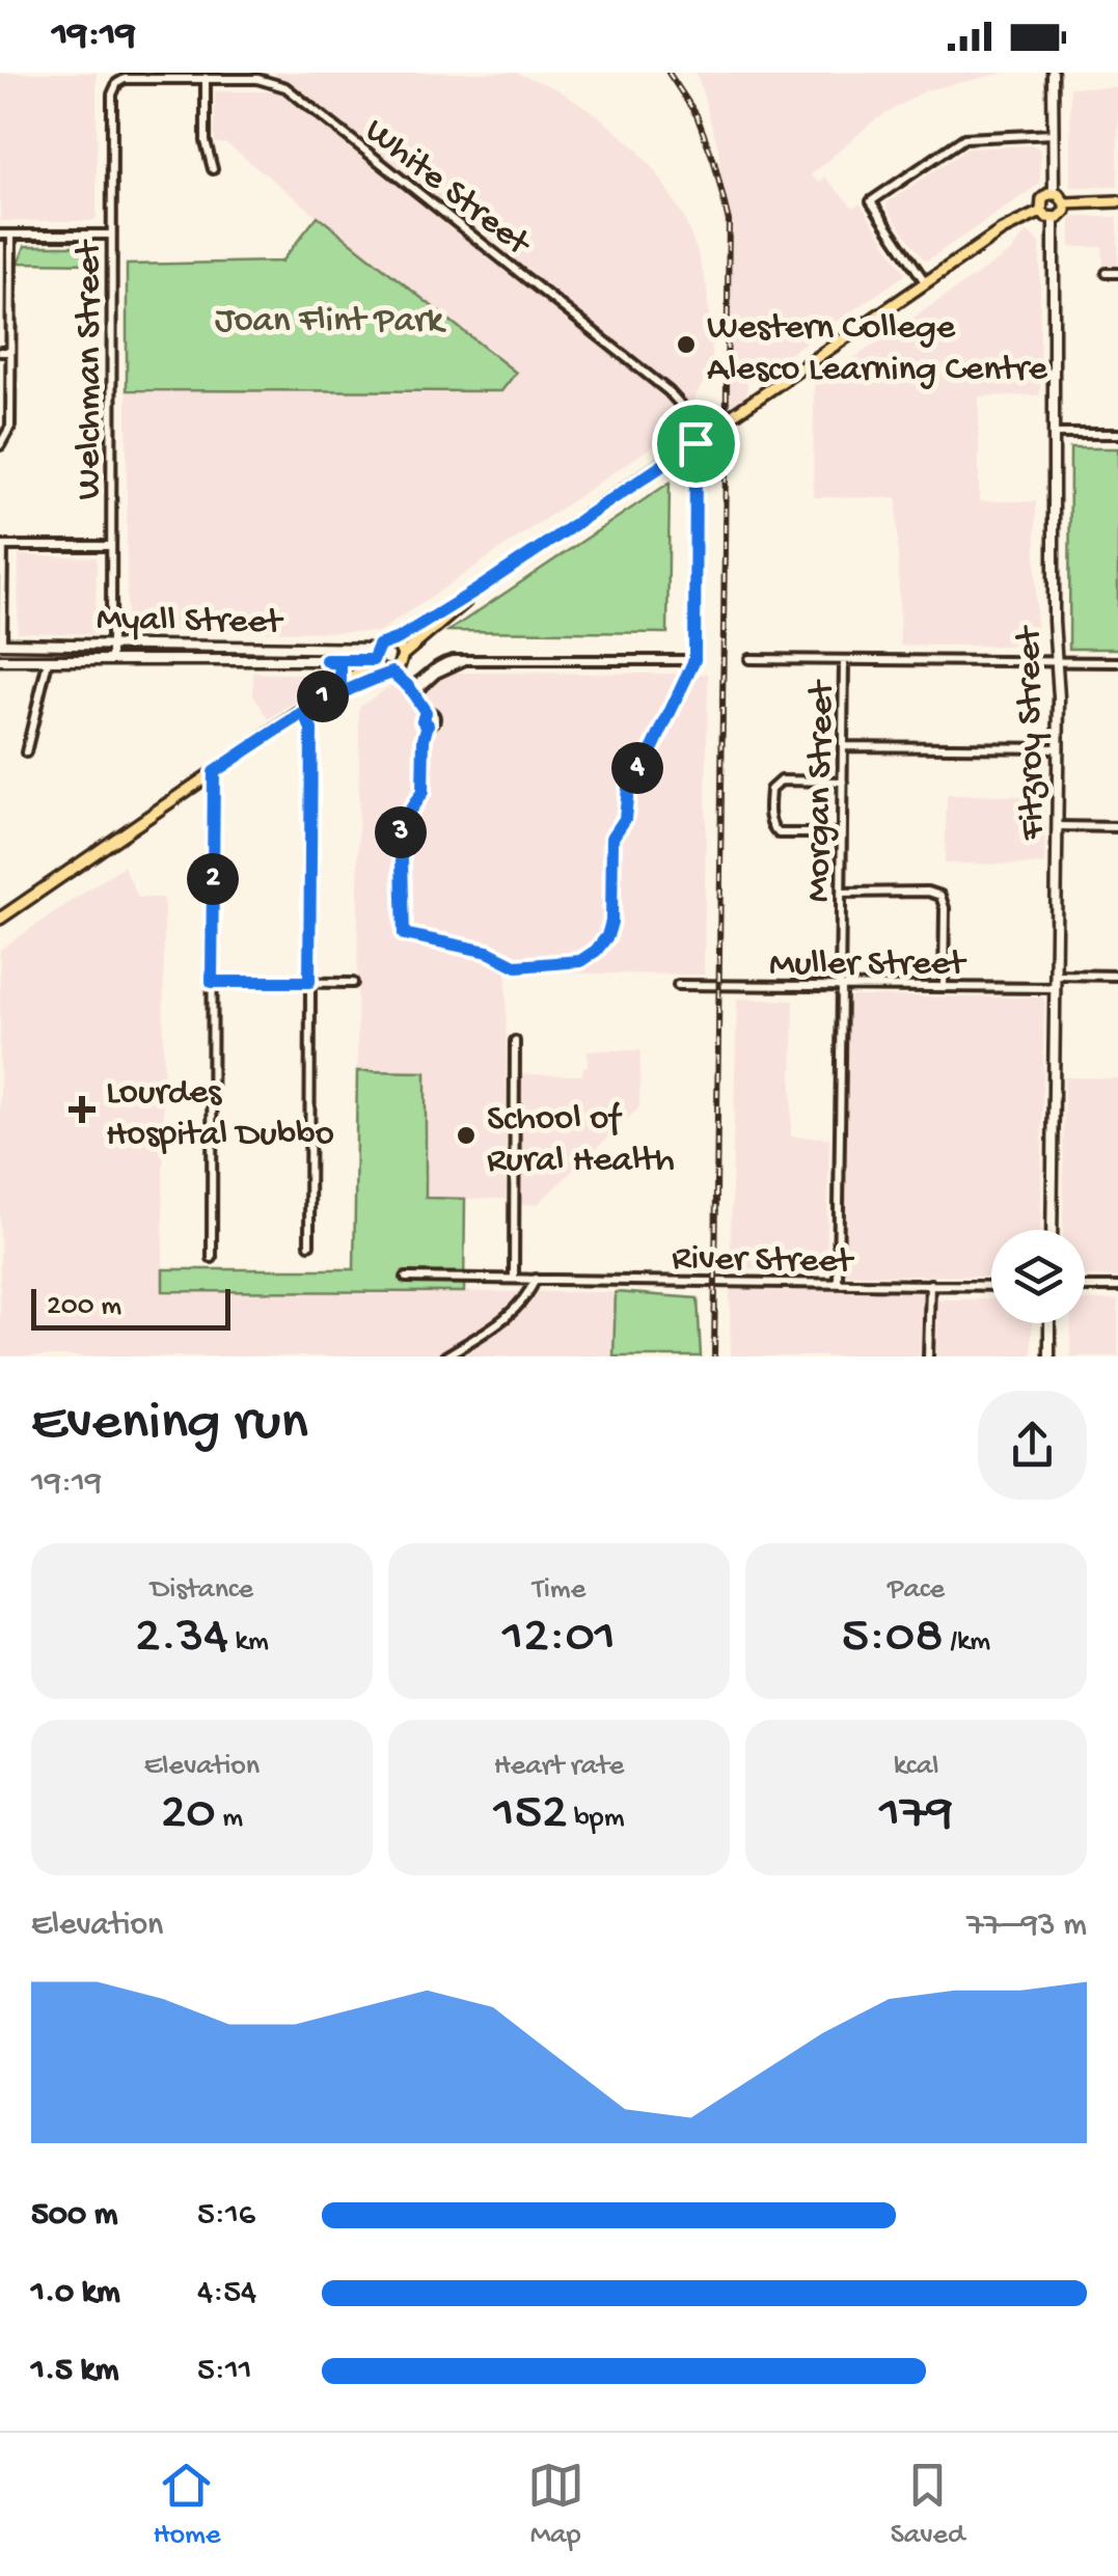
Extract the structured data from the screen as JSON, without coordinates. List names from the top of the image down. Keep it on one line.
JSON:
{"streets":{"street":["White Street","Welchman Street","Myall Street","Fitzroy Street","Morgan Street","Muller Street","River Street"]},"crossings":[["White Street","Welchman Street"],["Welchman Street","Myall Street"],["Fitzroy Street","Muller Street"],["Morgan Street","Muller Street"],["Morgan Street","River Street"]],"parks":["Joan Flint Park"],"places":{"other":["Western College Alesco Learning Centre","School of Rural Health"],"health":["Lourdes Hospital Dubbo"]},"scale_bar":"200 m","page":{"status":"19:19","pins":["1","4","3","2"],"scale":"200 m","heading":["Evening run","19:19"],"stats":[["Distance","2.34 km"],["Time","12:01"],["Pace","5:08 /km"],["Elevation","20 m"],["Heart rate","152 bpm"],["kcal","179"]],"chart":["Elevation","77–93 m"],"list":[{"name":"500 m","note":"5:16"},{"name":"1.0 km","note":"4:54"},{"name":"1.5 km","note":"5:11"}],"tabs":["Home","Map","Saved"]}}
